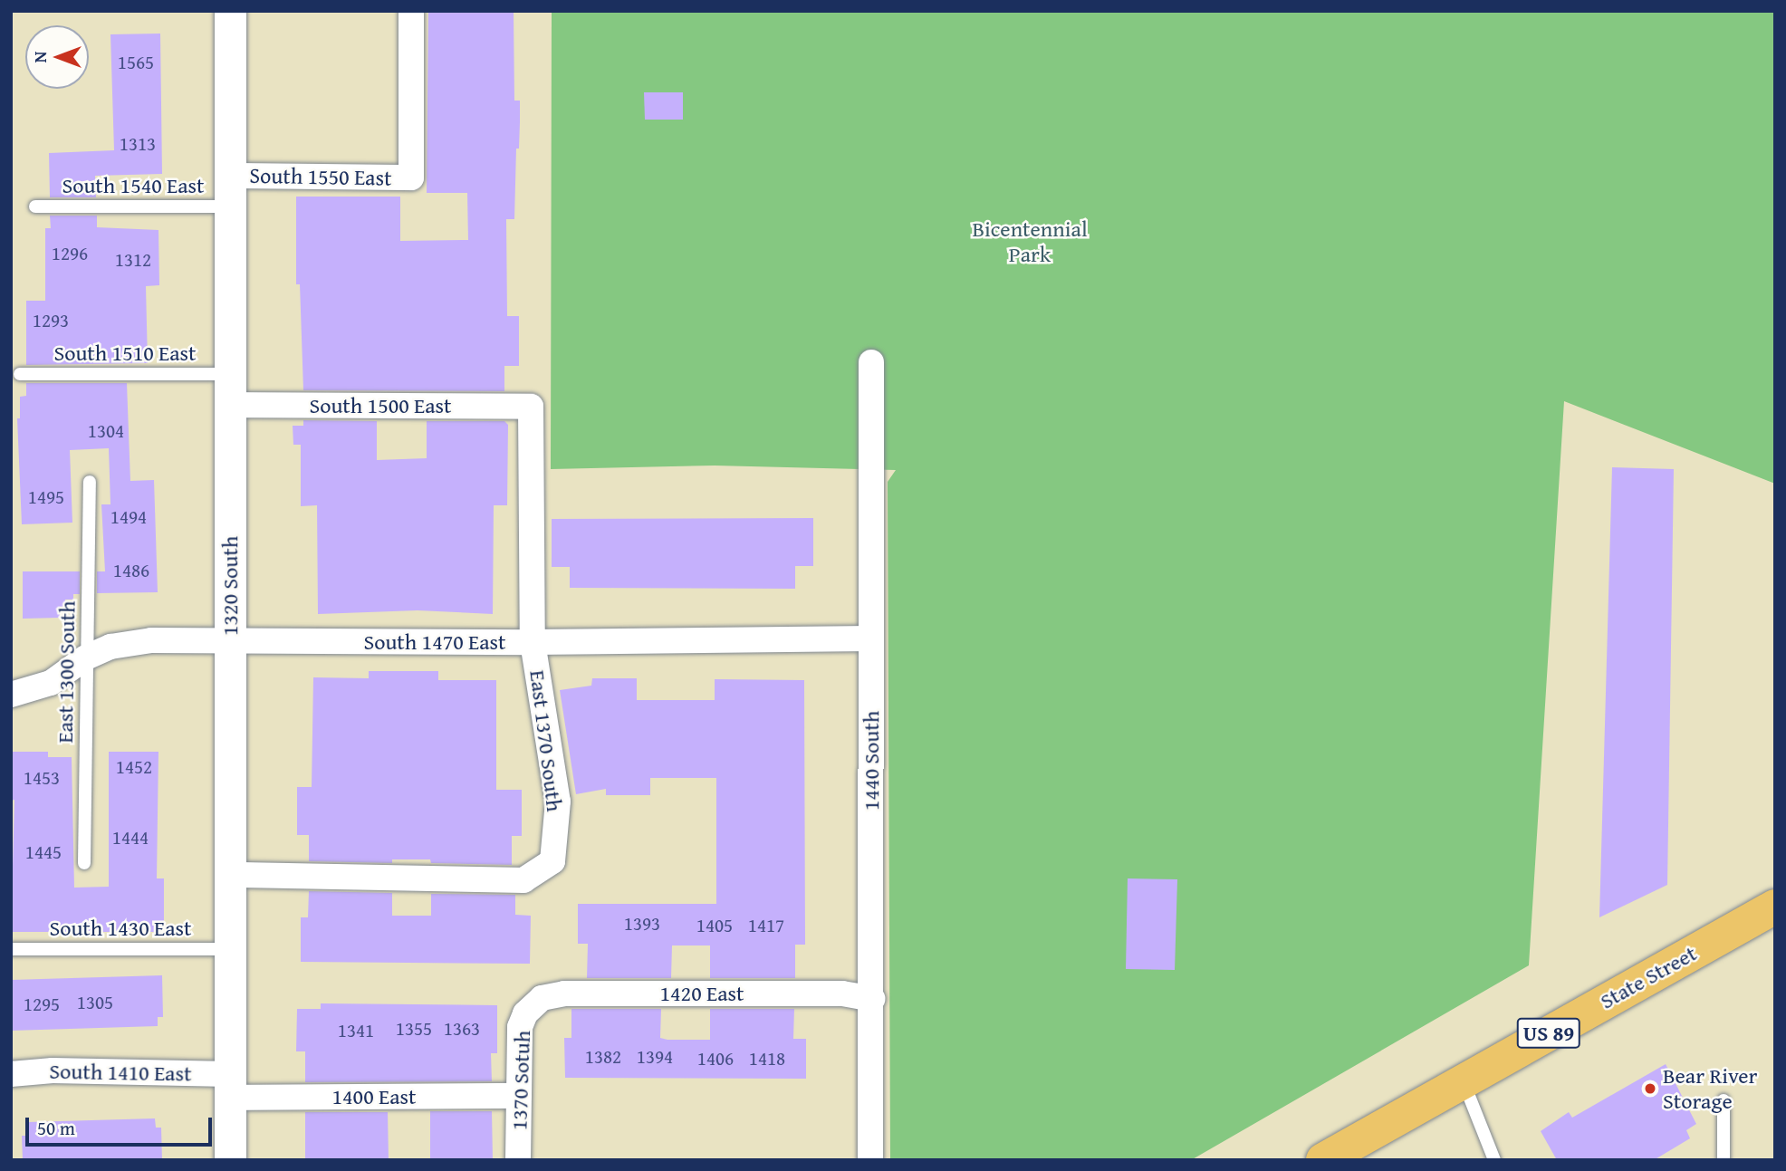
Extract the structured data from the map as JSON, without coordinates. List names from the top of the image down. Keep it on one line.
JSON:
{"streets":{"main road":["State Street","US 89"],"street":["South 1550 East","South 1500 East","1320 South","South 1470 East","East 1370 South","1440 South","1420 East","South 1410 East","1370 Sotuh","1400 East"],"lane":["South 1540 East","South 1510 East","East 1300 South","South 1430 East"]},"crossings":[["South 1550 East","South 1540 East"],["South 1550 East","1320 South"],["South 1540 East","1320 South"],["South 1510 East","South 1500 East"],["South 1510 East","1320 South"],["South 1500 East","1320 South"],["South 1500 East","East 1370 South"],["1320 South","South 1470 East"],["1320 South","East 1370 South"],["1320 South","South 1430 East"],["1320 South","South 1410 East"],["1320 South","1400 East"],["South 1470 East","East 1300 South"],["South 1470 East","East 1370 South"],["South 1470 East","1440 South"],["1440 South","1420 East"],["1420 East","1370 Sotuh"],["South 1410 East","1400 East"],["1370 Sotuh","1400 East"]],"parks":["Bicentennial Park"],"places":["Bear River Storage"],"house_numbers":["1565","1313","1296","1312","1293","1304","1495","1494","1486","1452","1453","1444","1445","1393","1405","1417","1305","1295","1355","1363","1341","1382","1394","1406","1418"],"scale_bar":"50 m","north":"left"}
